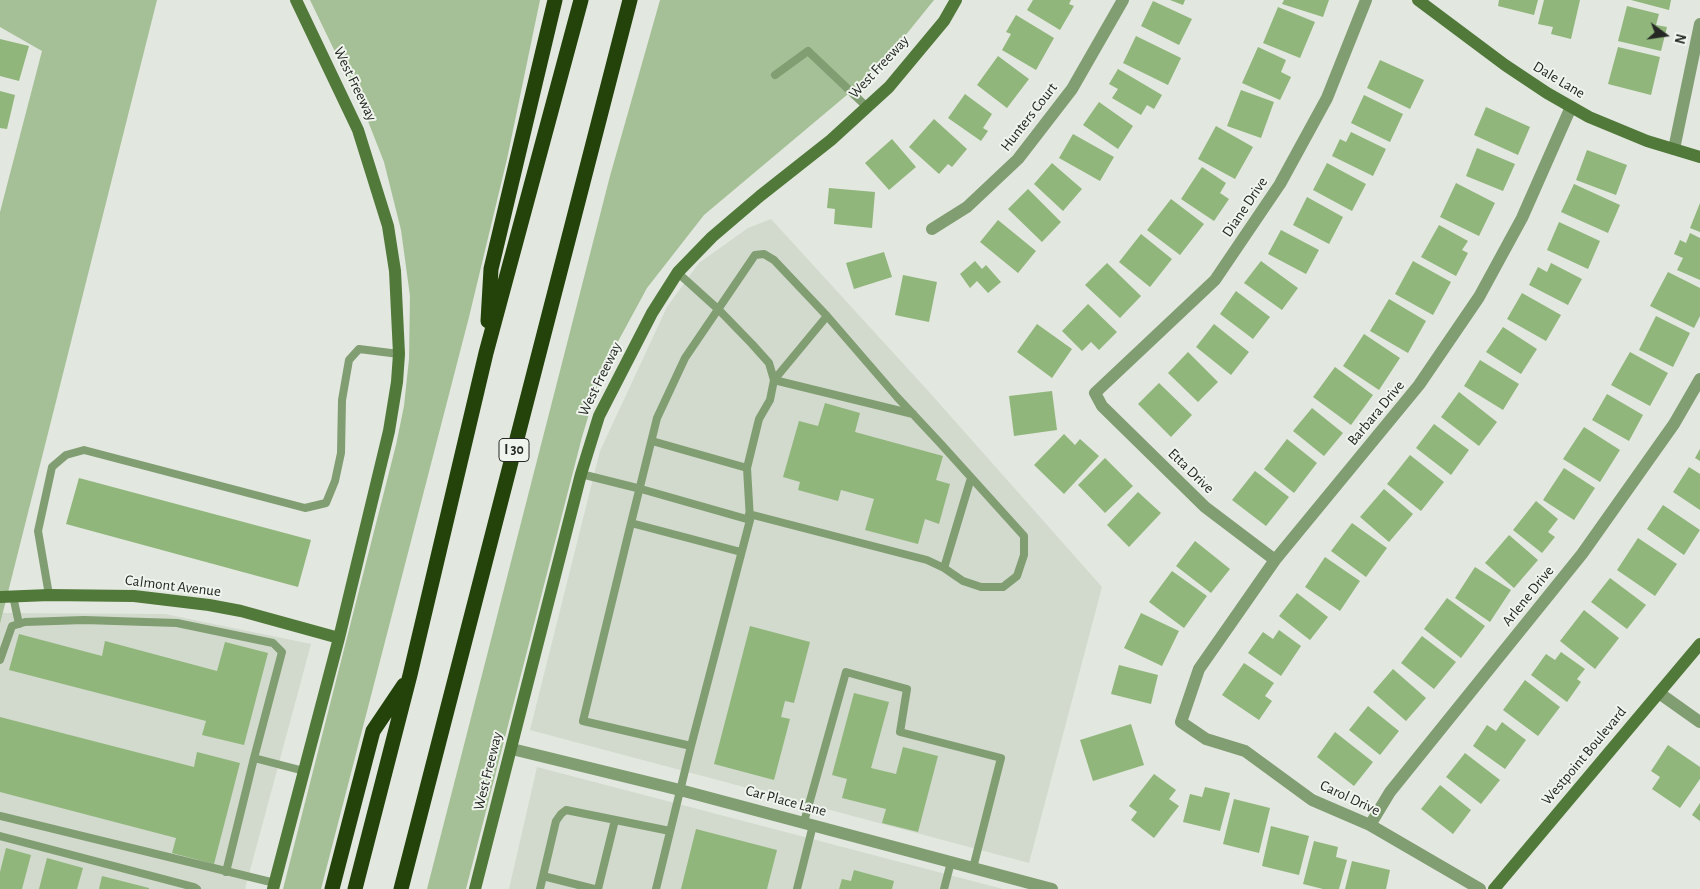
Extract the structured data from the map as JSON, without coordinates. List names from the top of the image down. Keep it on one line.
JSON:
{"streets":{"highway":["I 30"],"main road":["West Freeway","Dale Lane","Calmont Avenue","Westpoint Boulevard"],"street":["Hunters Court","Diane Drive","Barbara Drive","Etta Drive","Arlene Drive","Carol Drive","Car Place Lane"]},"crossings":[["West Freeway","Calmont Avenue"],["West Freeway","Car Place Lane"],["Dale Lane","Barbara Drive"],["Diane Drive","Etta Drive"],["Barbara Drive","Etta Drive"],["Barbara Drive","Carol Drive"],["Arlene Drive","Carol Drive"]],"north":"right"}
